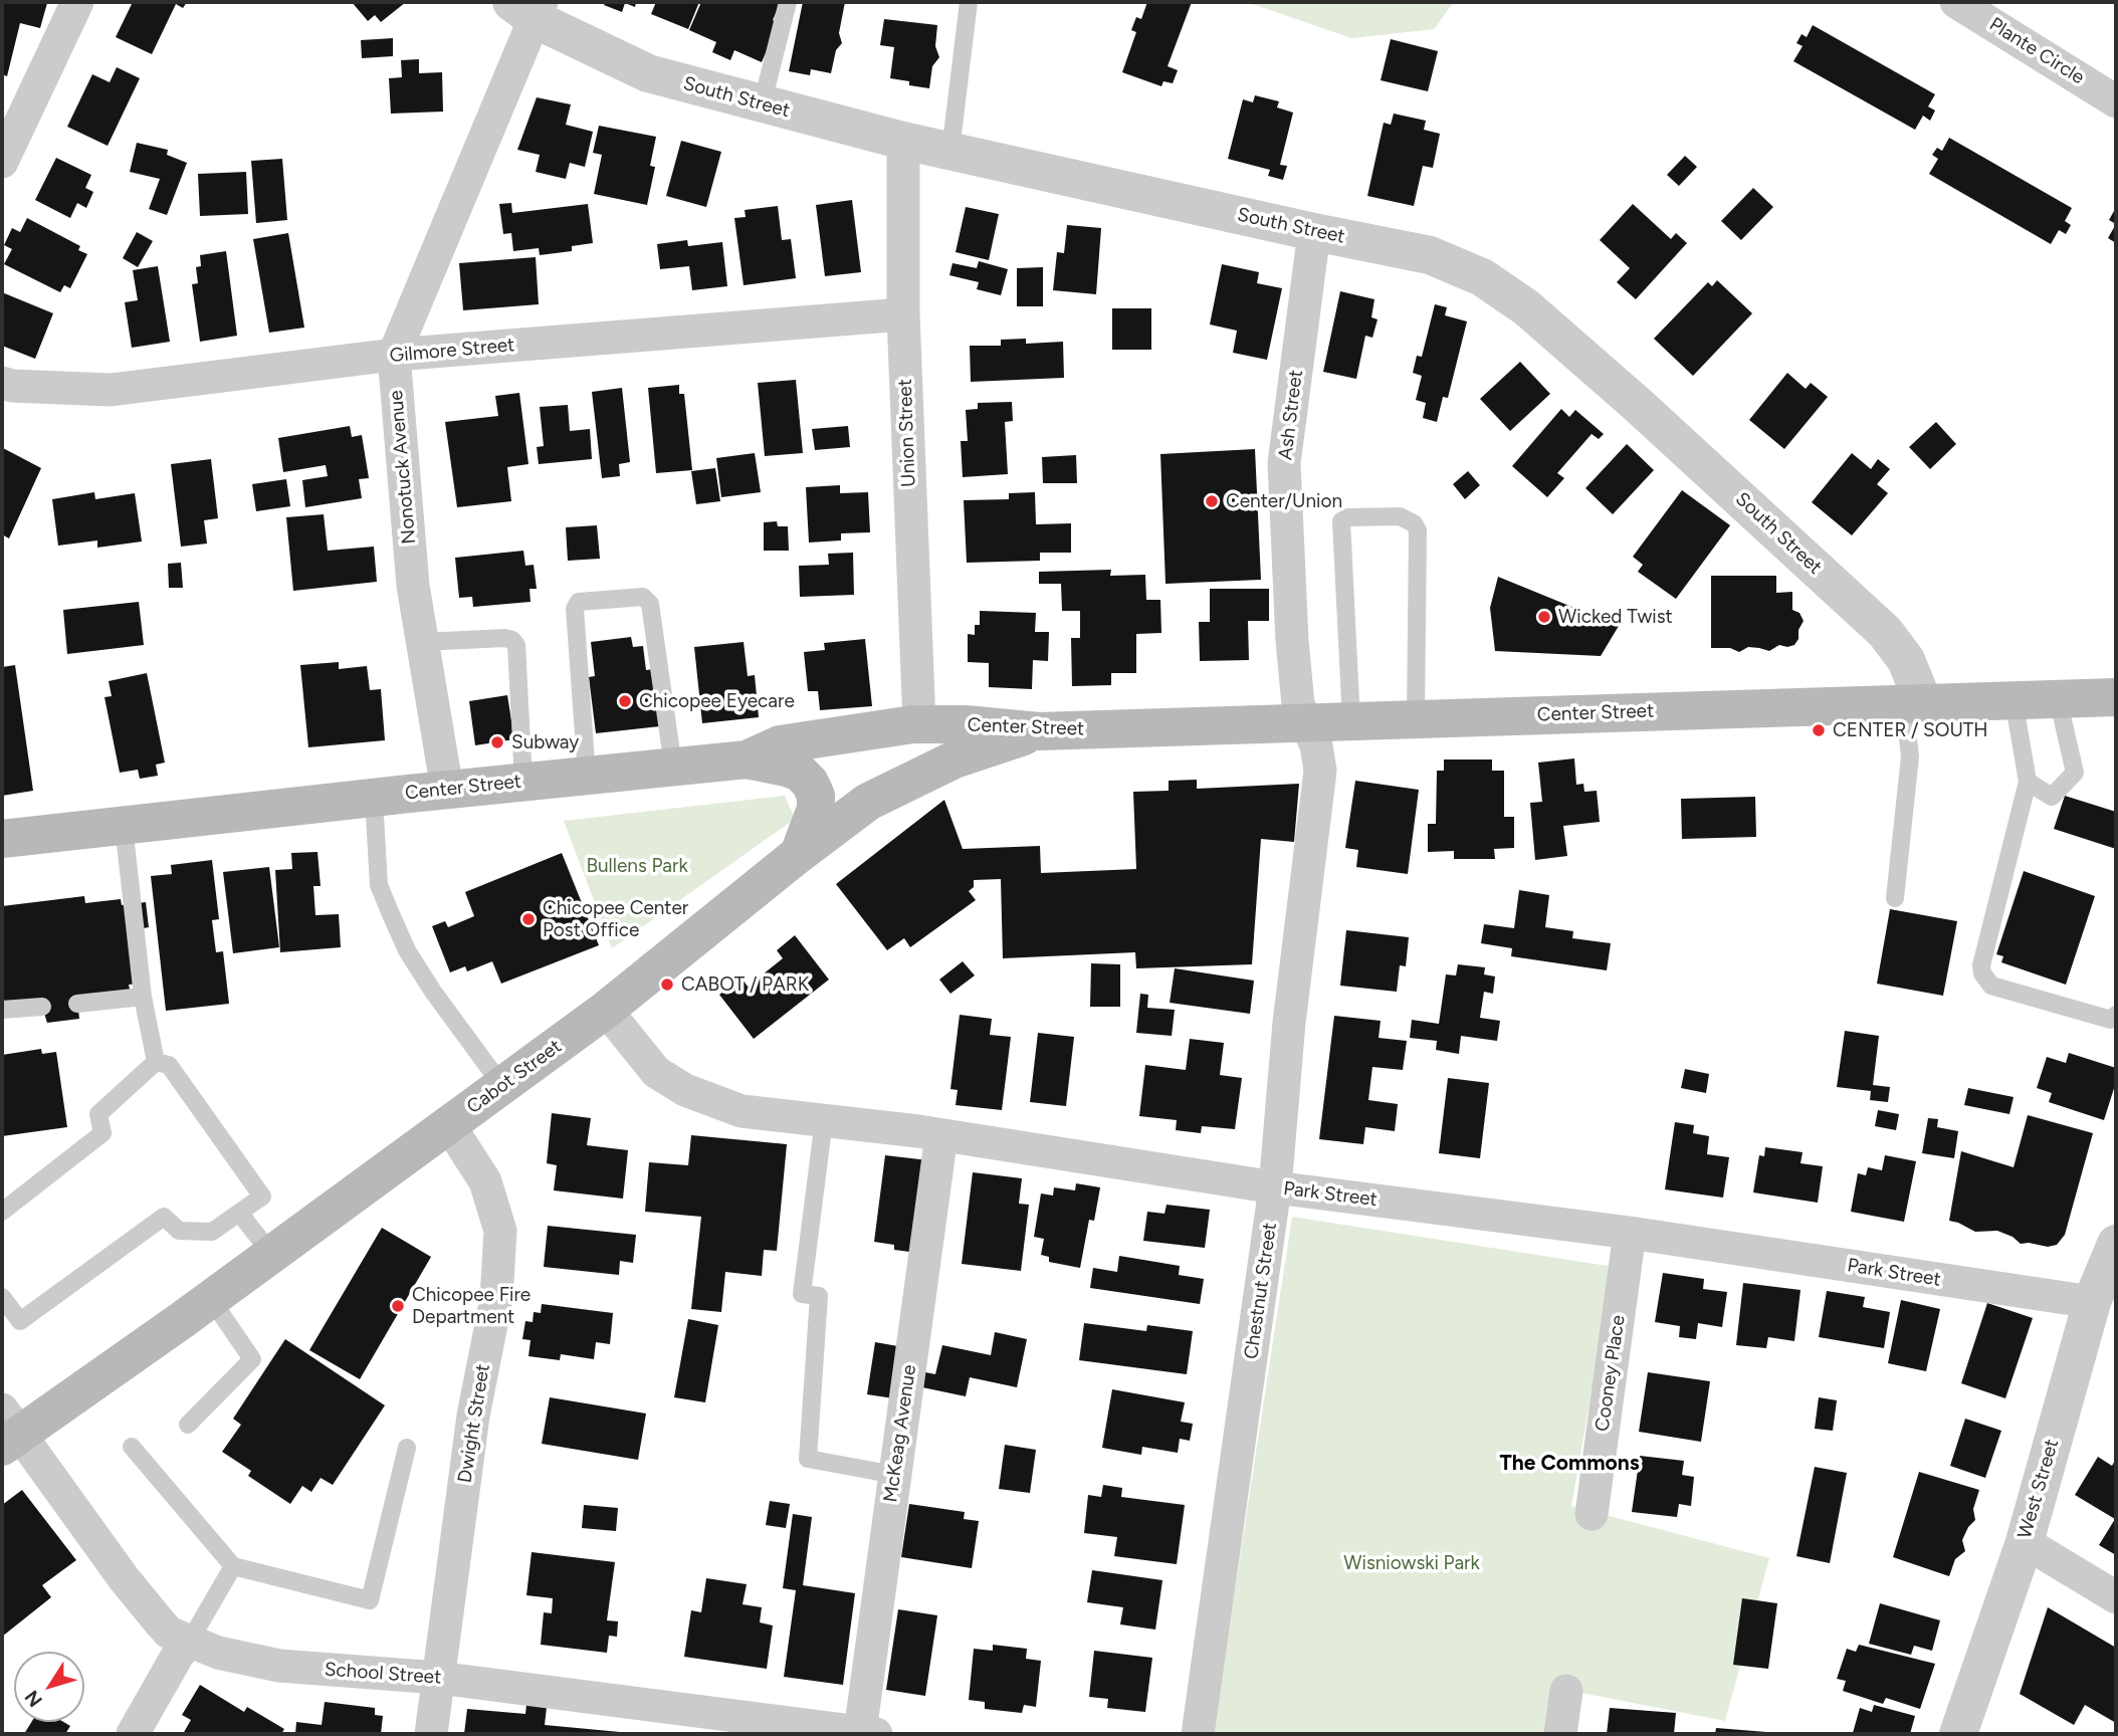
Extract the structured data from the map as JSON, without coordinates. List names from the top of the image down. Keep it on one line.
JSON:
{"streets":{"main road":["Center Street","Cabot Street"],"street":["Plante Circle","South Street","Gilmore Street","Ash Street","Union Street","Nonotuck Avenue","Park Street","Chestnut Street","Cooney Place","Dwight Street","McKeag Avenue","West Street","School Street"]},"crossings":[["South Street","Ash Street"],["South Street","Union Street"],["South Street","Nonotuck Avenue"],["South Street","Center Street"],["Gilmore Street","Union Street"],["Gilmore Street","Nonotuck Avenue"],["Ash Street","Center Street"],["Ash Street","Chestnut Street"],["Union Street","Center Street"],["Nonotuck Avenue","Center Street"],["Center Street","Cabot Street"],["Center Street","Chestnut Street"],["Cabot Street","Park Street"],["Cabot Street","Dwight Street"],["Cabot Street","School Street"],["Park Street","Chestnut Street"],["Park Street","Cooney Place"],["Park Street","McKeag Avenue"],["Park Street","West Street"],["Dwight Street","School Street"],["McKeag Avenue","School Street"]],"districts":["The Commons"],"parks":["Bullens Park","Wisniowski Park"],"places":["Center/Union","Wicked Twist","Chicopee Eyecare","CENTER / SOUTH","Subway","Chicopee Center Post Office","CABOT / PARK","Chicopee Fire Department"],"north":"bottom left"}
